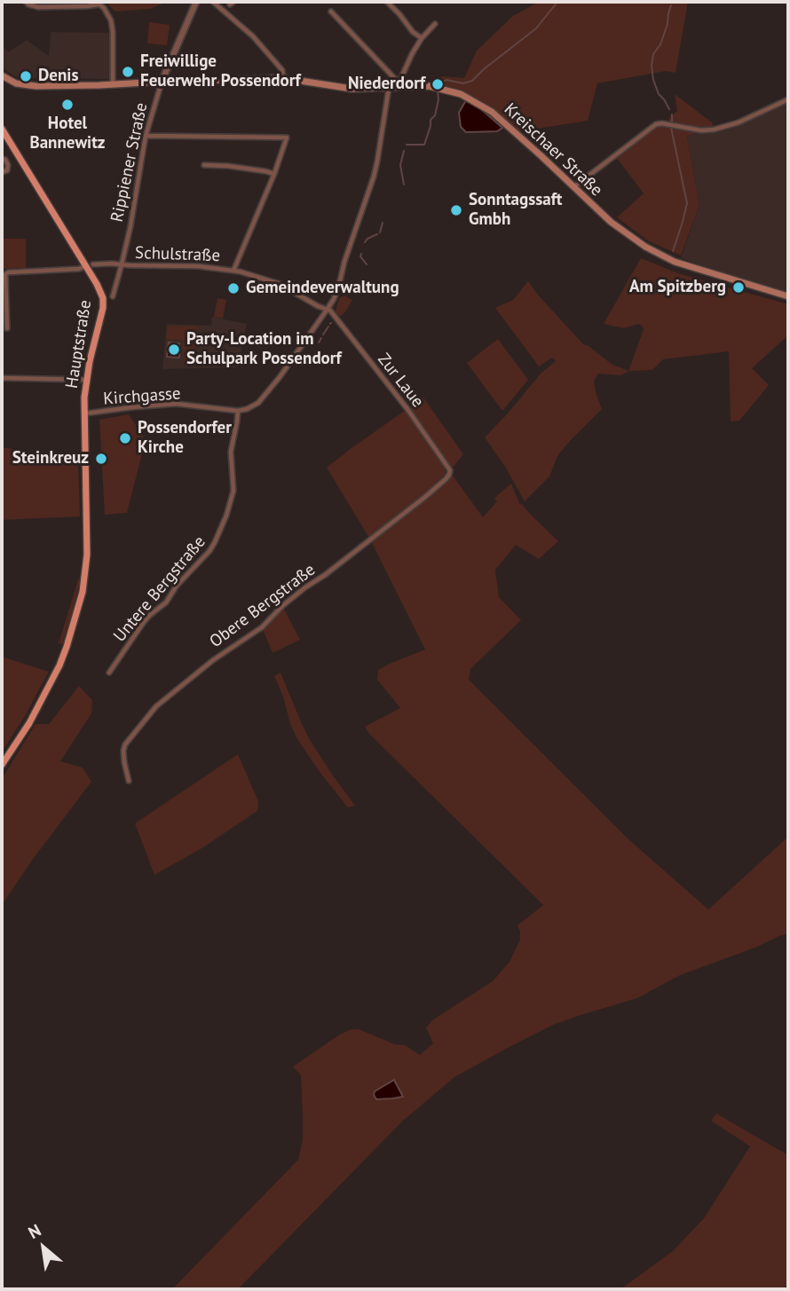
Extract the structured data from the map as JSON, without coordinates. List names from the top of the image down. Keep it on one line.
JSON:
{"streets":{"main road":["Kreischaer Straße","Hauptstraße"],"street":["Rippiener Straße","Schulstraße","Zur Laue","Kirchgasse","Untere Bergstraße","Obere Bergstraße"]},"crossings":[["Kreischaer Straße","Rippiener Straße"],["Rippiener Straße","Schulstraße"],["Schulstraße","Hauptstraße"],["Schulstraße","Zur Laue"],["Hauptstraße","Kirchgasse"],["Zur Laue","Obere Bergstraße"],["Kirchgasse","Untere Bergstraße"]],"places":["Freiwillige Feuerwehr Possendorf","Denis","Niederdorf","Hotel Bannewitz","Sonntagssaft Gmbh","Am Spitzberg","Gemeindeverwaltung","Party-Location im Schulpark Possendorf","Possendorfer Kirche","Steinkreuz"],"north":"top left"}
